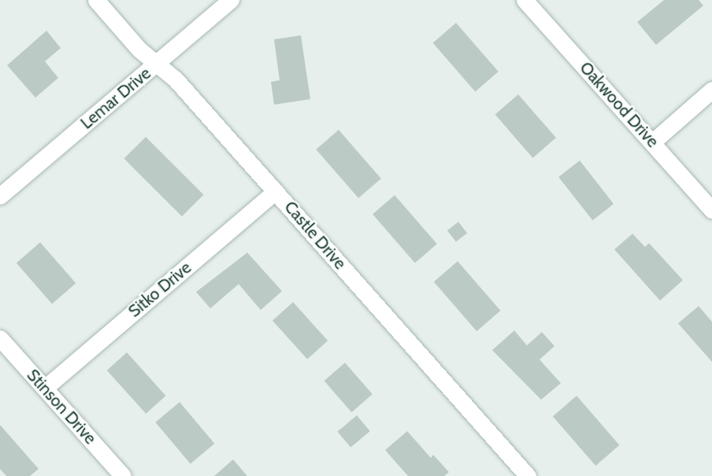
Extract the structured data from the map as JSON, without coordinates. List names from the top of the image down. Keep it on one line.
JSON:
{"streets":{"street":["Lemar Drive","Oakwood Drive","Castle Drive","Sitko Drive","Stinson Drive"]},"crossings":[["Lemar Drive","Castle Drive"],["Castle Drive","Sitko Drive"],["Sitko Drive","Stinson Drive"]]}
